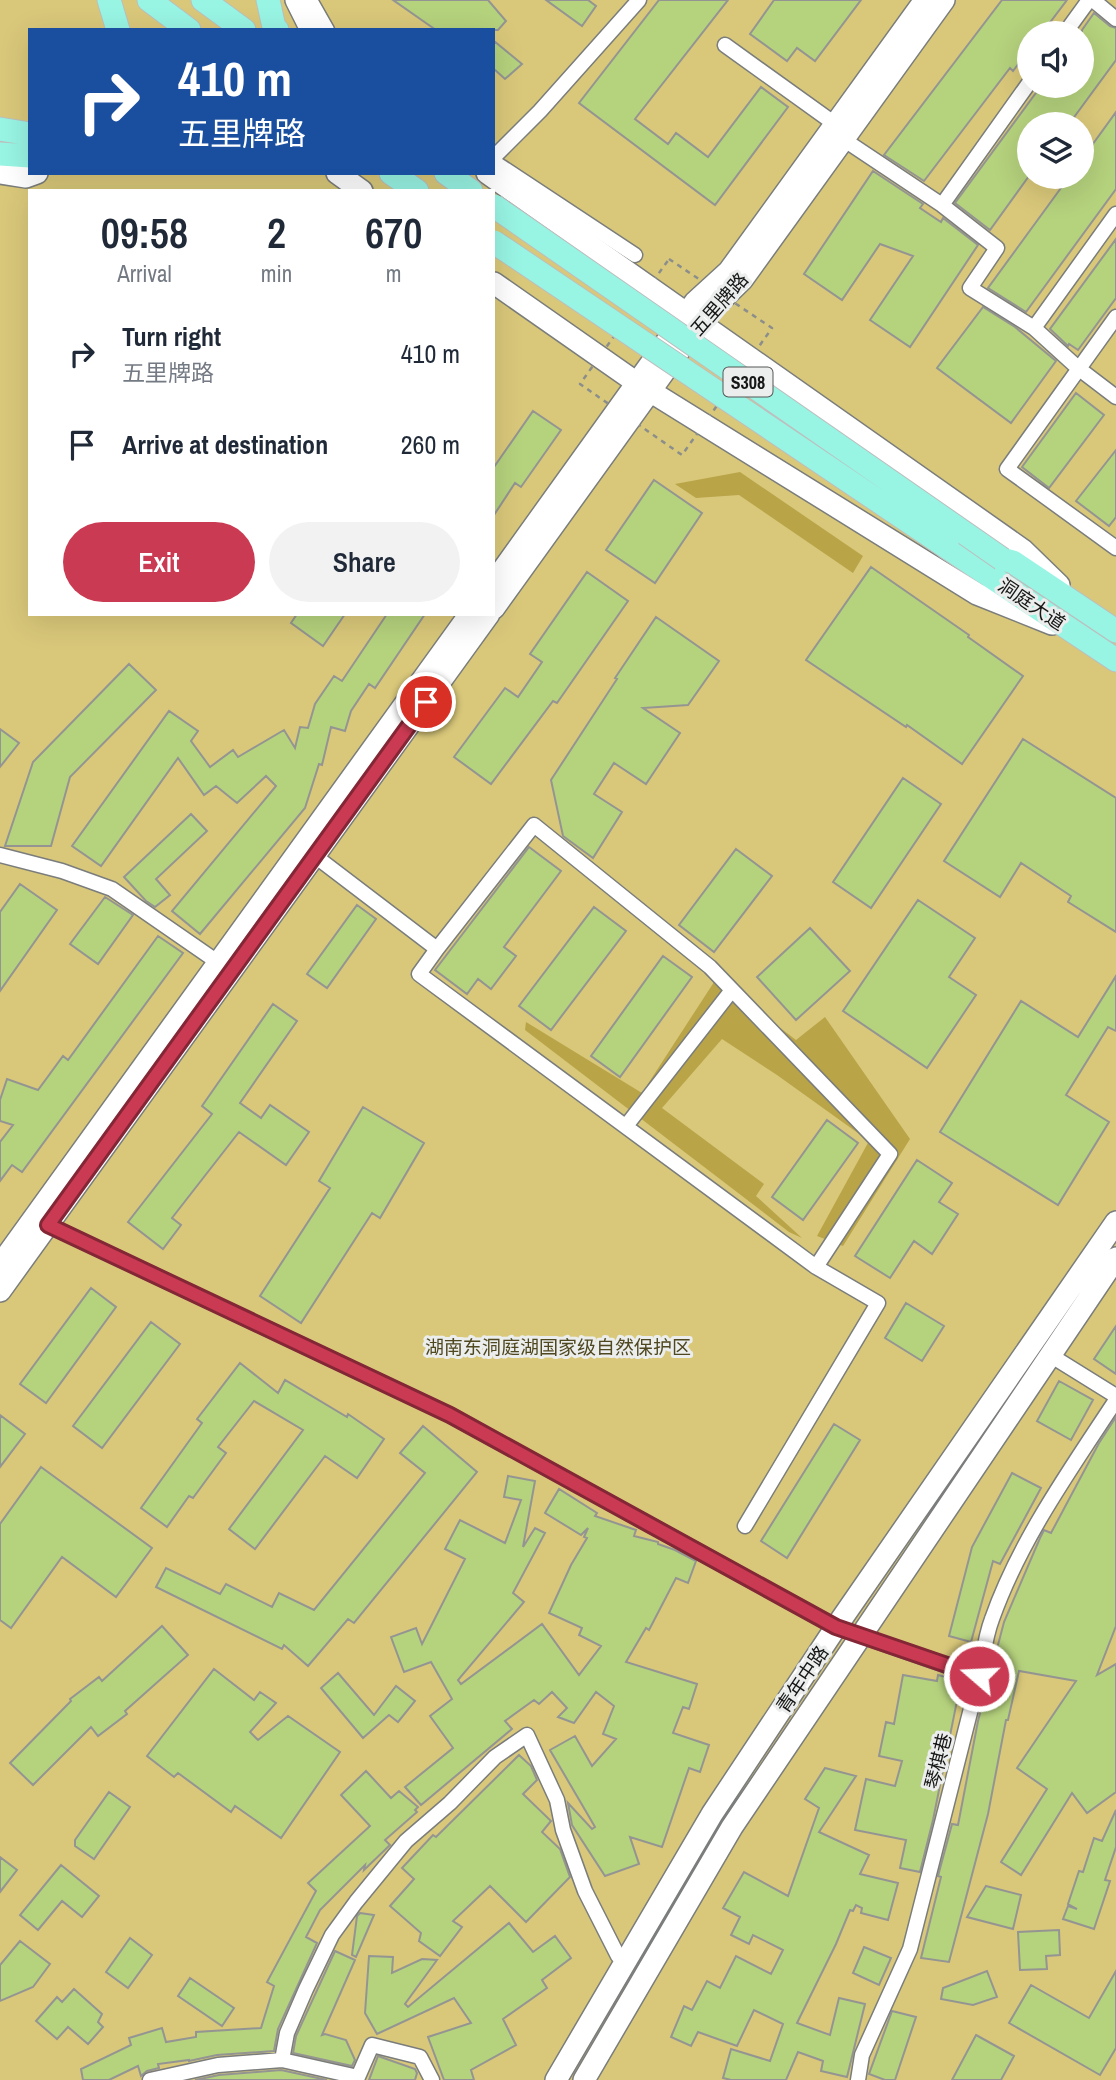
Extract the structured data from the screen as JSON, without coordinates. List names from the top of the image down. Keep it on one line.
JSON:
{"streets":{"main road":["五里牌路","S308","洞庭大道","青年中路"],"street":["琴棋巷"]},"parks":["湖南东洞庭湖国家级自然保护区"],"page":{"turn":["410 m","五里牌路"],"eta":["09:58","Arrival","2","min","670","m"],"list":[{"name":"Turn right","note":"五里牌路","value":"410 m"},{"name":"Arrive at destination","value":"260 m"}],"buttons":["Exit","Share"]}}
